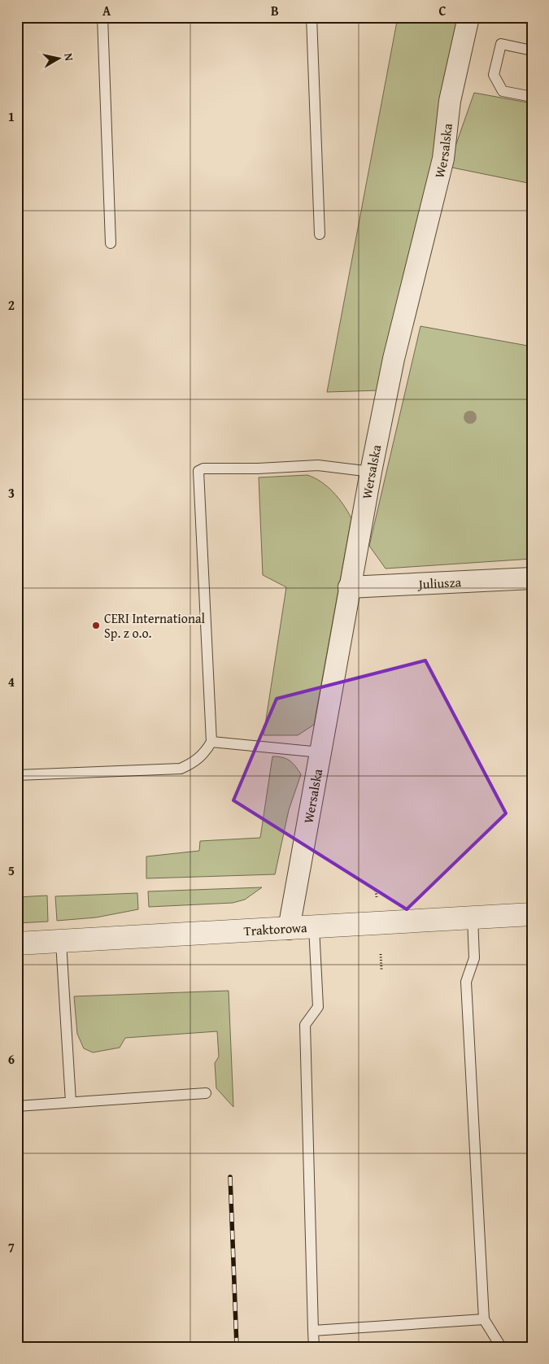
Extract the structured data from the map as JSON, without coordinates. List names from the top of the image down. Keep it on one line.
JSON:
{"streets":{"street":["Wersalska","Juliusza","Traktorowa"]},"crossings":[["Wersalska","Juliusza"],["Wersalska","Traktorowa"]],"places":["CERI International Sp. z o.o."],"north":"right","grid":{"columns":["A","B","C"],"rows":["1","2","3","4","5","6","7"]}}
